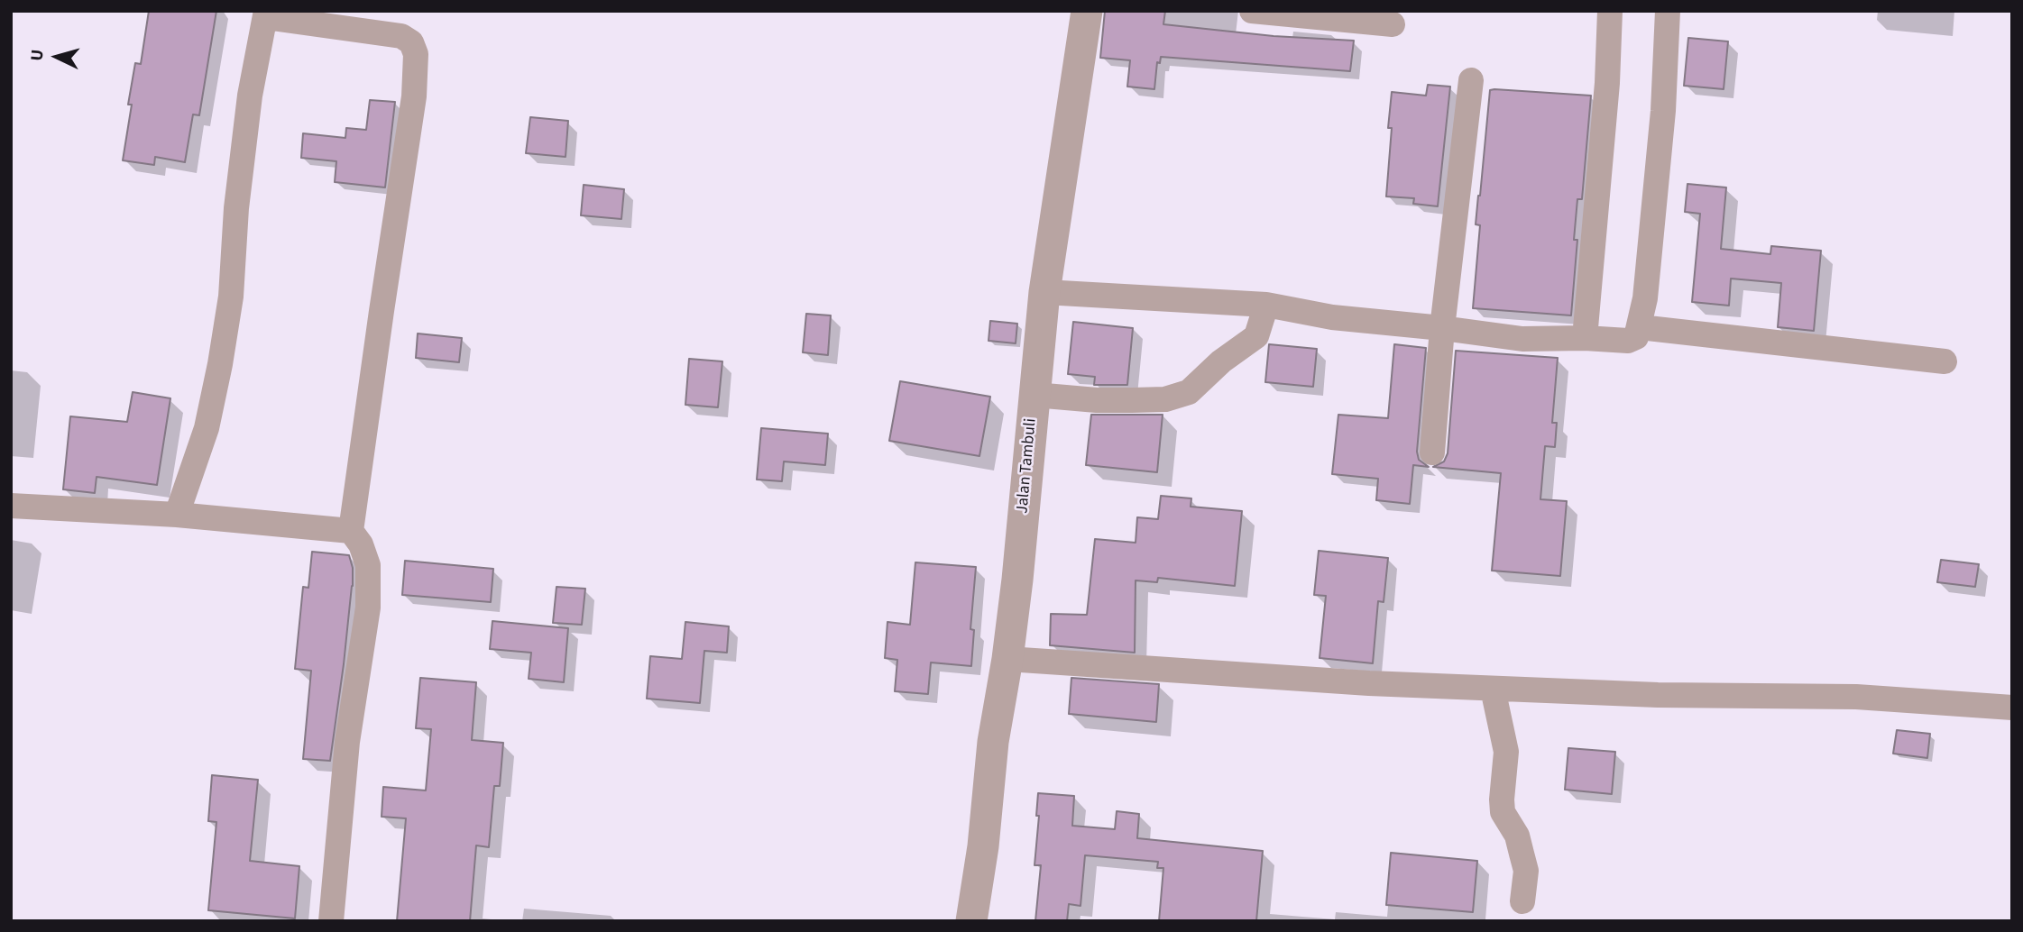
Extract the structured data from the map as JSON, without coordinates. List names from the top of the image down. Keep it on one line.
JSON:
{"streets":{"street":["Jalan Tambuli"]},"north":"left"}
